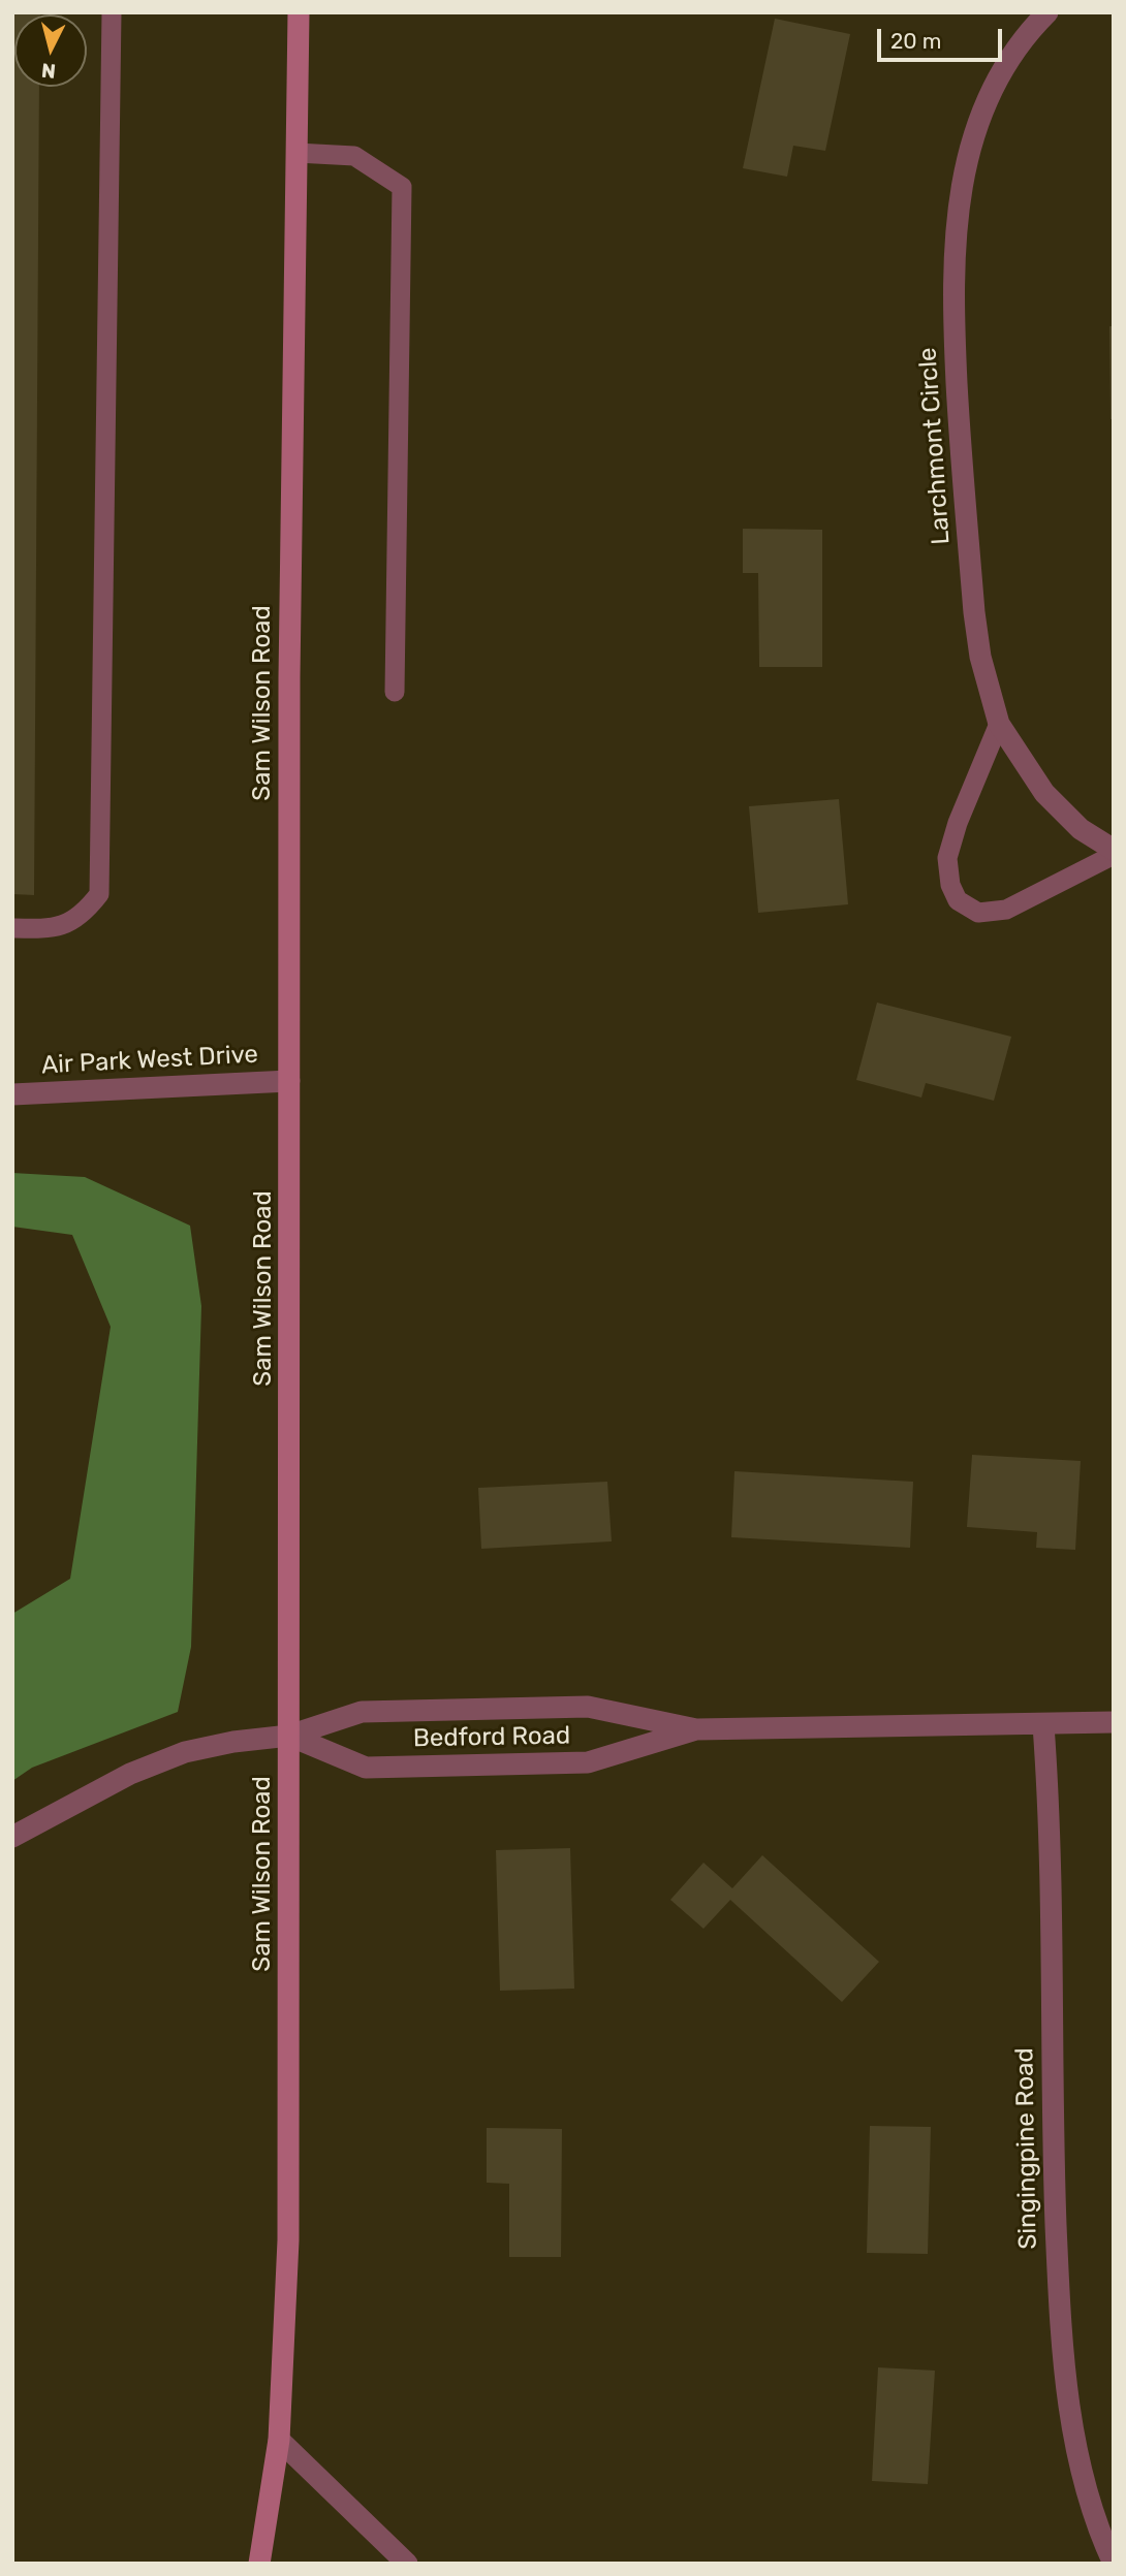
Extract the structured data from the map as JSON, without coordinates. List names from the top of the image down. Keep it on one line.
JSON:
{"streets":{"street":["Larchmont Circle","Sam Wilson Road","Air Park West Drive","Bedford Road","Singingpine Road"]},"crossings":[["Sam Wilson Road","Air Park West Drive"],["Sam Wilson Road","Bedford Road"],["Bedford Road","Singingpine Road"]],"scale_bar":"20 m","north":"bottom"}
